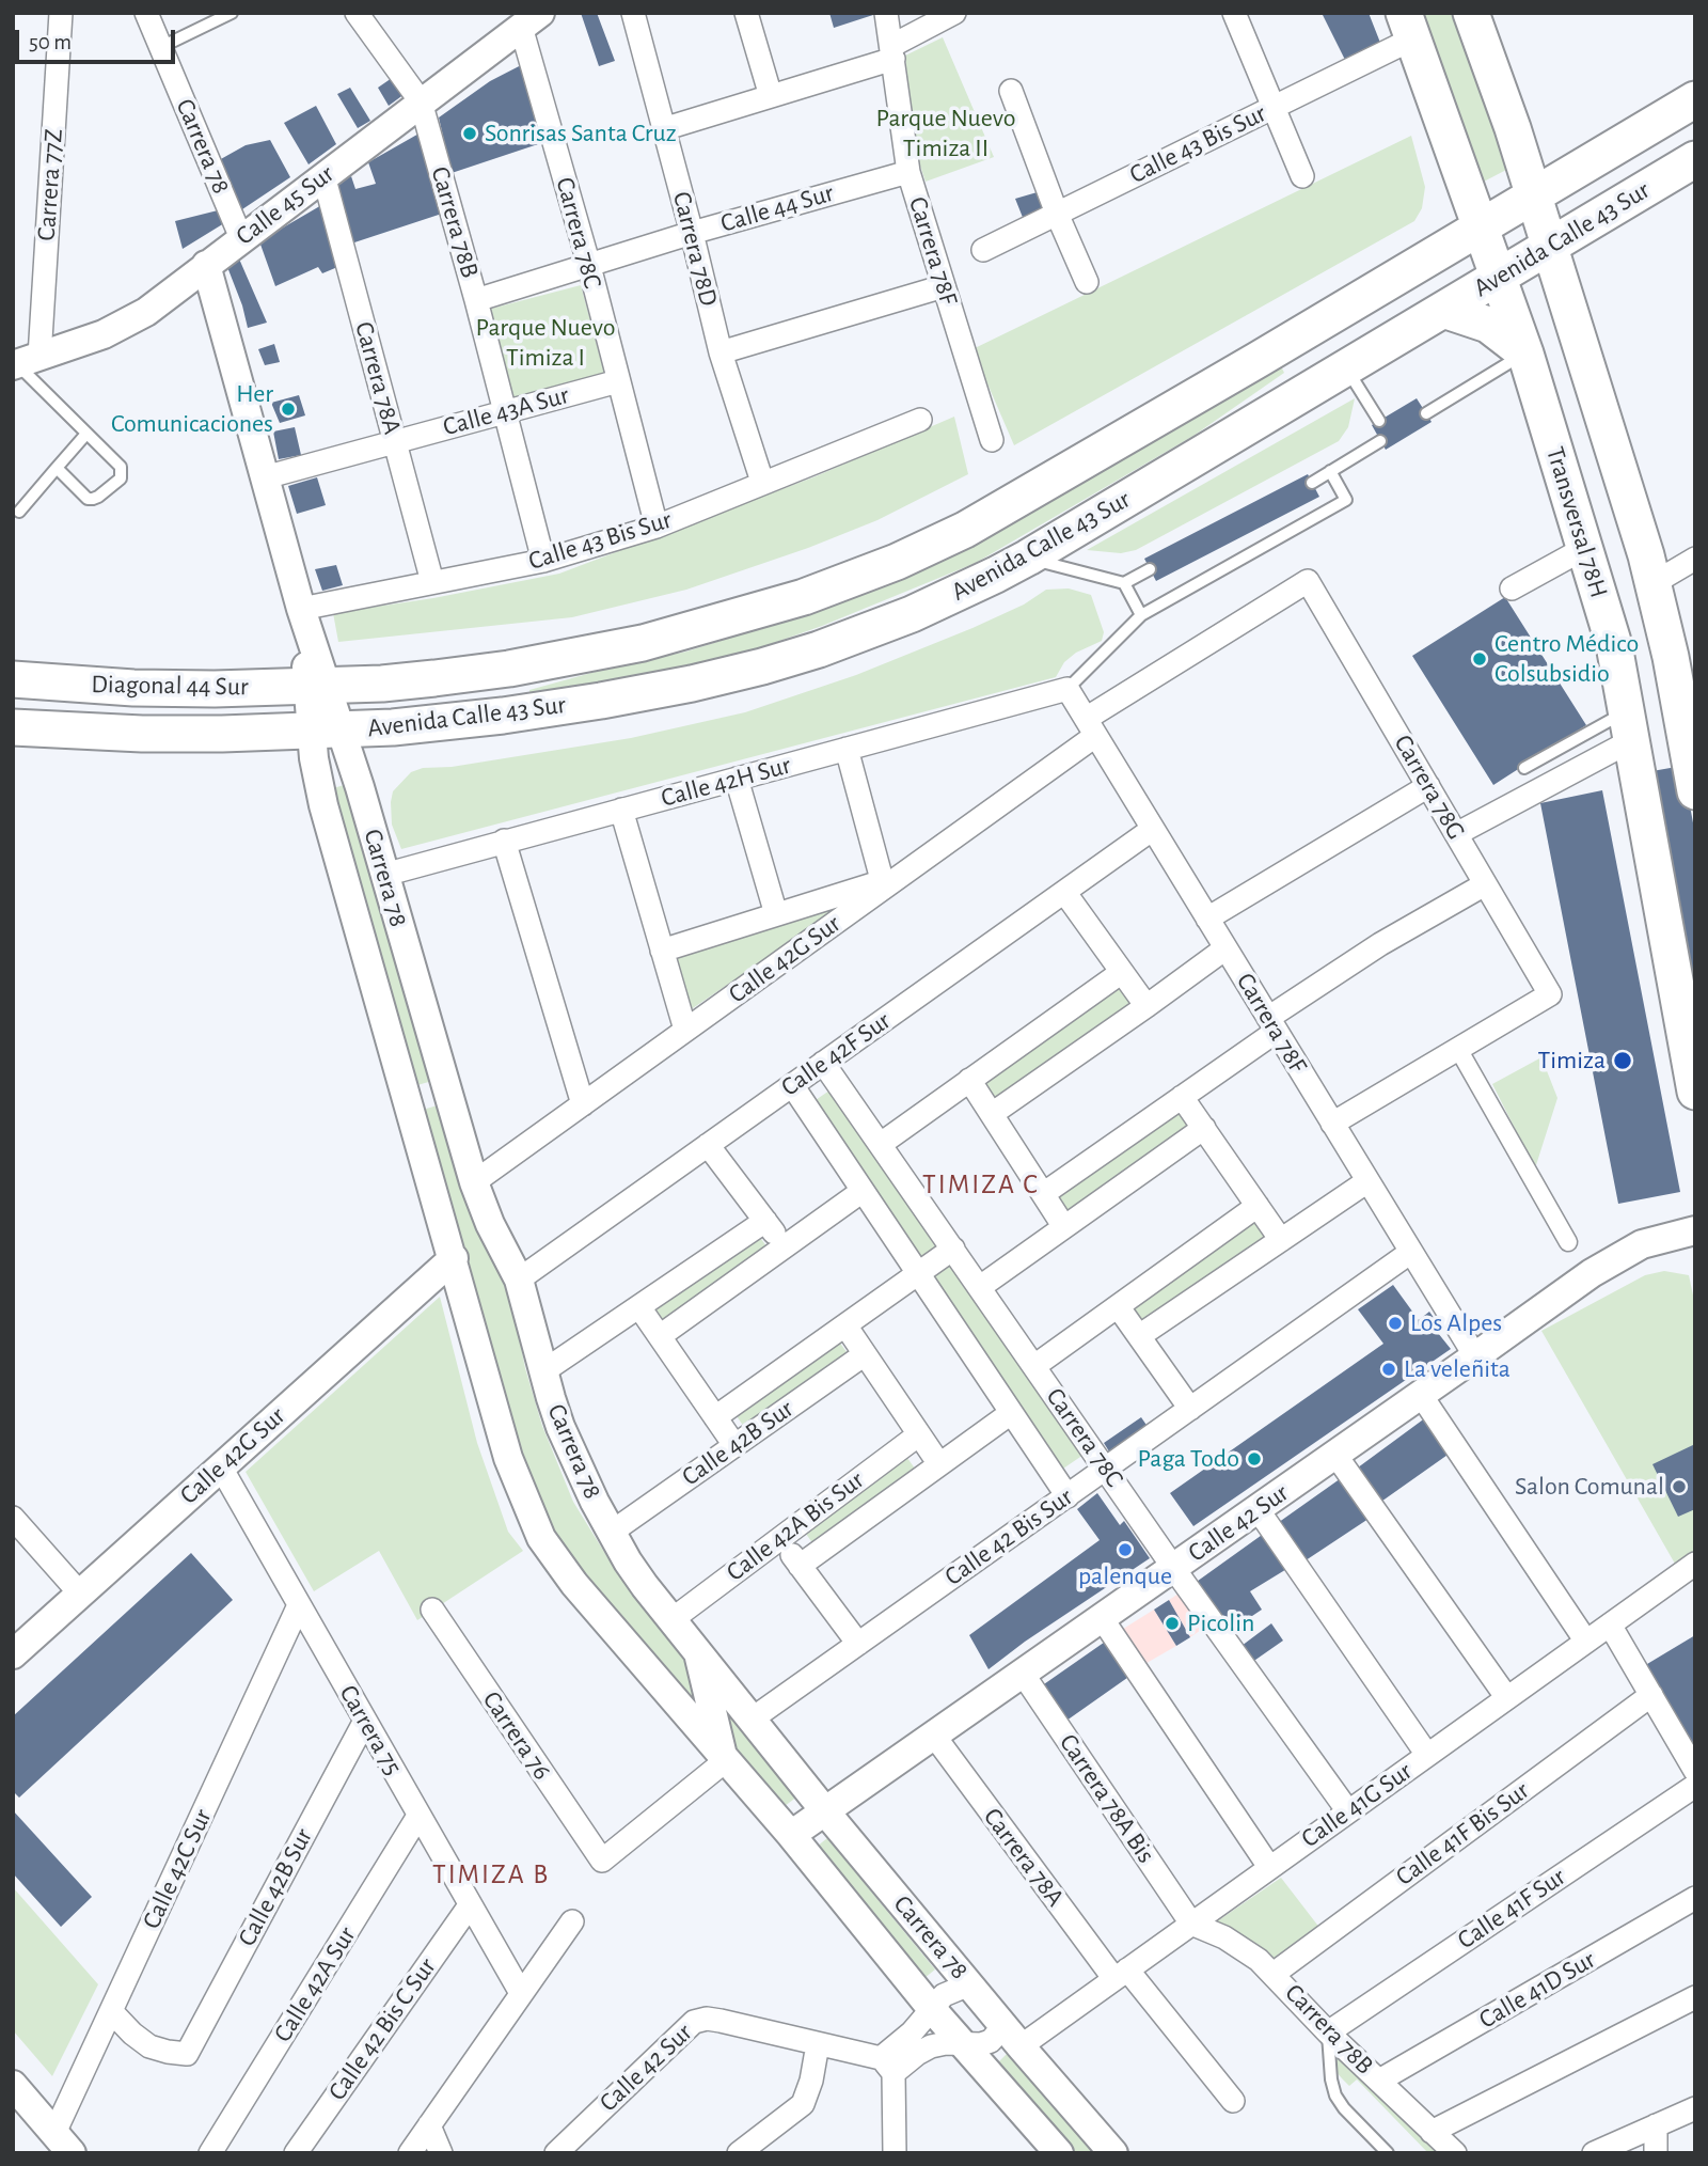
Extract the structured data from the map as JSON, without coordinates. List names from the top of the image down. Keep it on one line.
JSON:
{"streets":{"main road":["Avenida Calle 43 Sur","Transversal 78H","Diagonal 44 Sur"],"street":["Calle 43 Bis Sur","Carrera 78","Carrera 77Z","Calle 45 Sur","Calle 44 Sur","Carrera 78B","Carrera 78C","Carrera 78D","Carrera 78F","Carrera 78A","Calle 43A Sur","Calle 42H Sur","Carrera 78G","Calle 42G Sur","Calle 42F Sur","Calle 42B Sur","Calle 42 Sur","Calle 42A Bis Sur","Calle 42 Bis Sur","Carrera 75","Carrera 76","Carrera 78A Bis","Calle 41G Sur","Calle 41F Bis Sur","Calle 42C Sur","Calle 41F Sur","Calle 42A Sur","Calle 41D Sur","Calle 42 Bis C Sur"]},"crossings":[["Calle 43 Bis Sur","Carrera 78"],["Calle 43 Bis Sur","Carrera 78B"],["Calle 43 Bis Sur","Carrera 78C"],["Calle 43 Bis Sur","Carrera 78D"],["Calle 43 Bis Sur","Carrera 78A"],["Calle 43 Bis Sur","Transversal 78H"],["Carrera 78","Calle 45 Sur"],["Carrera 78","Avenida Calle 43 Sur"],["Carrera 78","Calle 43A Sur"],["Carrera 78","Diagonal 44 Sur"],["Carrera 78","Calle 42H Sur"],["Carrera 78","Calle 42G Sur"],["Carrera 78","Calle 42F Sur"],["Carrera 78","Calle 42B Sur"],["Carrera 78","Calle 42 Sur"],["Carrera 78","Calle 42A Bis Sur"],["Carrera 78","Calle 42 Bis Sur"],["Carrera 78","Carrera 76"],["Carrera 78","Calle 41G Sur"],["Carrera 77Z","Calle 45 Sur"],["Calle 45 Sur","Carrera 78B"],["Calle 45 Sur","Carrera 78C"],["Calle 45 Sur","Carrera 78A"],["Calle 44 Sur","Carrera 78B"],["Calle 44 Sur","Carrera 78C"],["Calle 44 Sur","Carrera 78D"],["Calle 44 Sur","Carrera 78F"],["Carrera 78B","Calle 43A Sur"],["Carrera 78B","Carrera 78A Bis"],["Carrera 78B","Calle 41G Sur"],["Carrera 78B","Calle 41F Bis Sur"],["Carrera 78B","Calle 41F Sur"],["Carrera 78B","Calle 41D Sur"],["Carrera 78C","Calle 43A Sur"],["Carrera 78C","Calle 42F Sur"],["Carrera 78C","Calle 42 Sur"],["Carrera 78C","Calle 42 Bis Sur"],["Carrera 78C","Calle 41G Sur"],["Avenida Calle 43 Sur","Transversal 78H"],["Avenida Calle 43 Sur","Diagonal 44 Sur"],["Carrera 78F","Calle 42H Sur"],["Carrera 78F","Calle 42G Sur"],["Carrera 78F","Calle 42F Sur"],["Carrera 78F","Calle 42 Sur"],["Carrera 78F","Calle 42 Bis Sur"],["Carrera 78A","Calle 43A Sur"],["Carrera 78A","Calle 42 Sur"],["Carrera 78A","Calle 41G Sur"],["Carrera 78G","Calle 42G Sur"],["Calle 42G Sur","Carrera 75"],["Calle 42B Sur","Carrera 75"],["Calle 42B Sur","Calle 42C Sur"],["Calle 42 Sur","Carrera 78A Bis"],["Calle 42 Sur","Calle 41G Sur"],["Carrera 75","Calle 42C Sur"],["Carrera 75","Calle 42A Sur"],["Carrera 75","Calle 42 Bis C Sur"],["Carrera 78A Bis","Calle 41G Sur"]],"districts":["TIMIZA C","TIMIZA B"],"parks":["Parque Nuevo Timiza II","Parque Nuevo Timiza I"],"places":["Sonrisas Santa Cruz","Her Comunicaciones","Centro Médico Colsubsidio","Timiza","Los Alpes","La veleñita","Paga Todo","Salon Comunal","palenque","Picolin"],"scale_bar":"50 m"}
